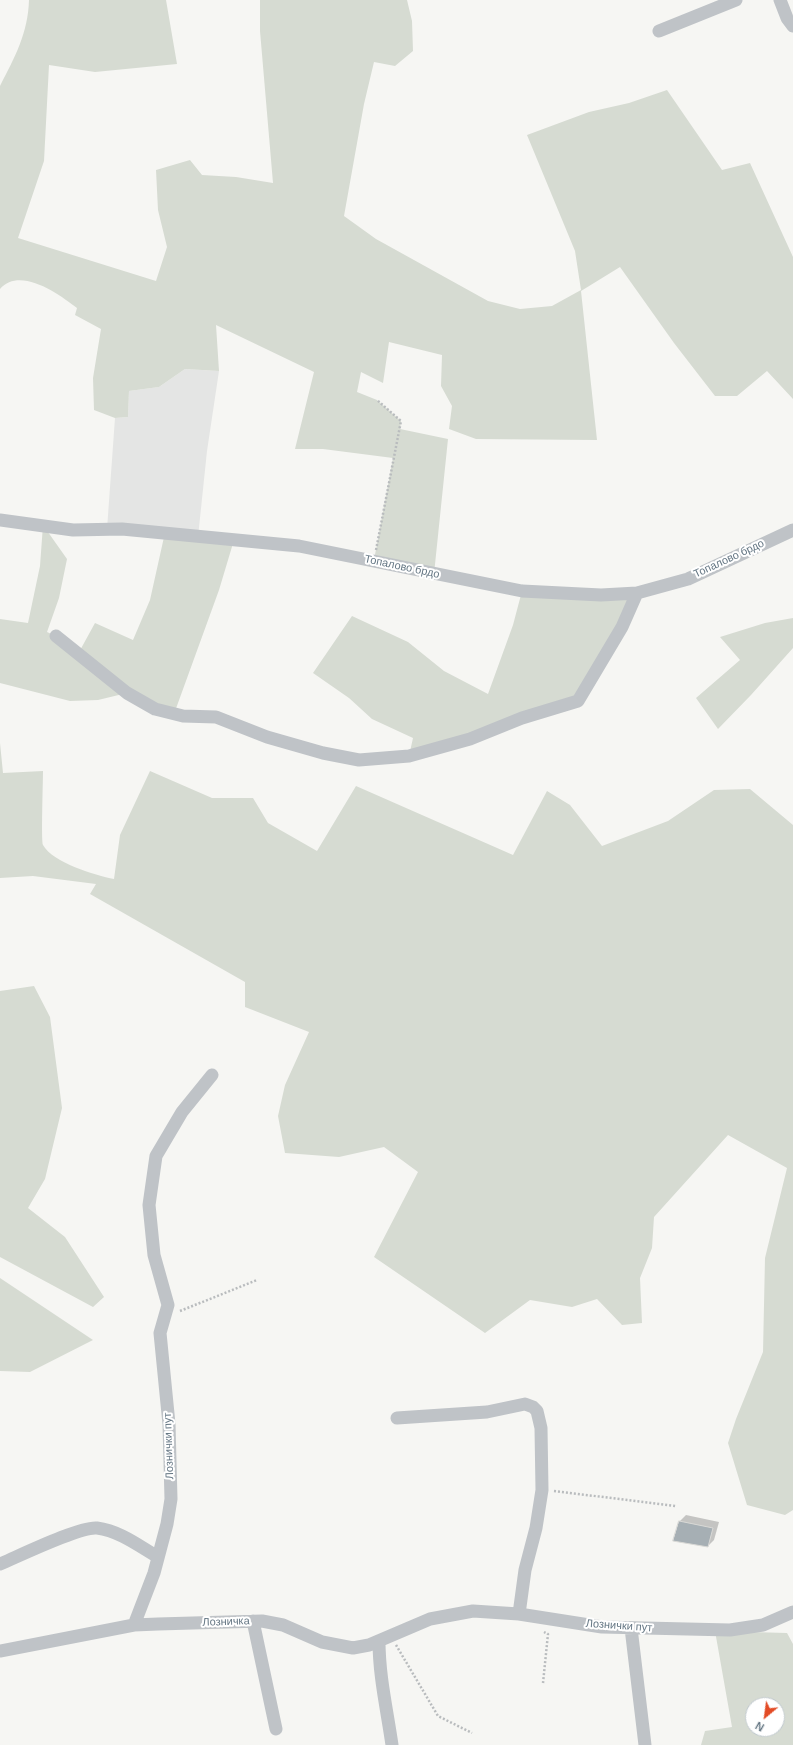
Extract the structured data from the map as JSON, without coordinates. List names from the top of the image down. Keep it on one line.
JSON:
{"streets":{"street":["Топалово брдо","Лознички пут","Лозничка"]},"crossings":[["Лознички пут","Лозничка"]],"north":"bottom left"}
